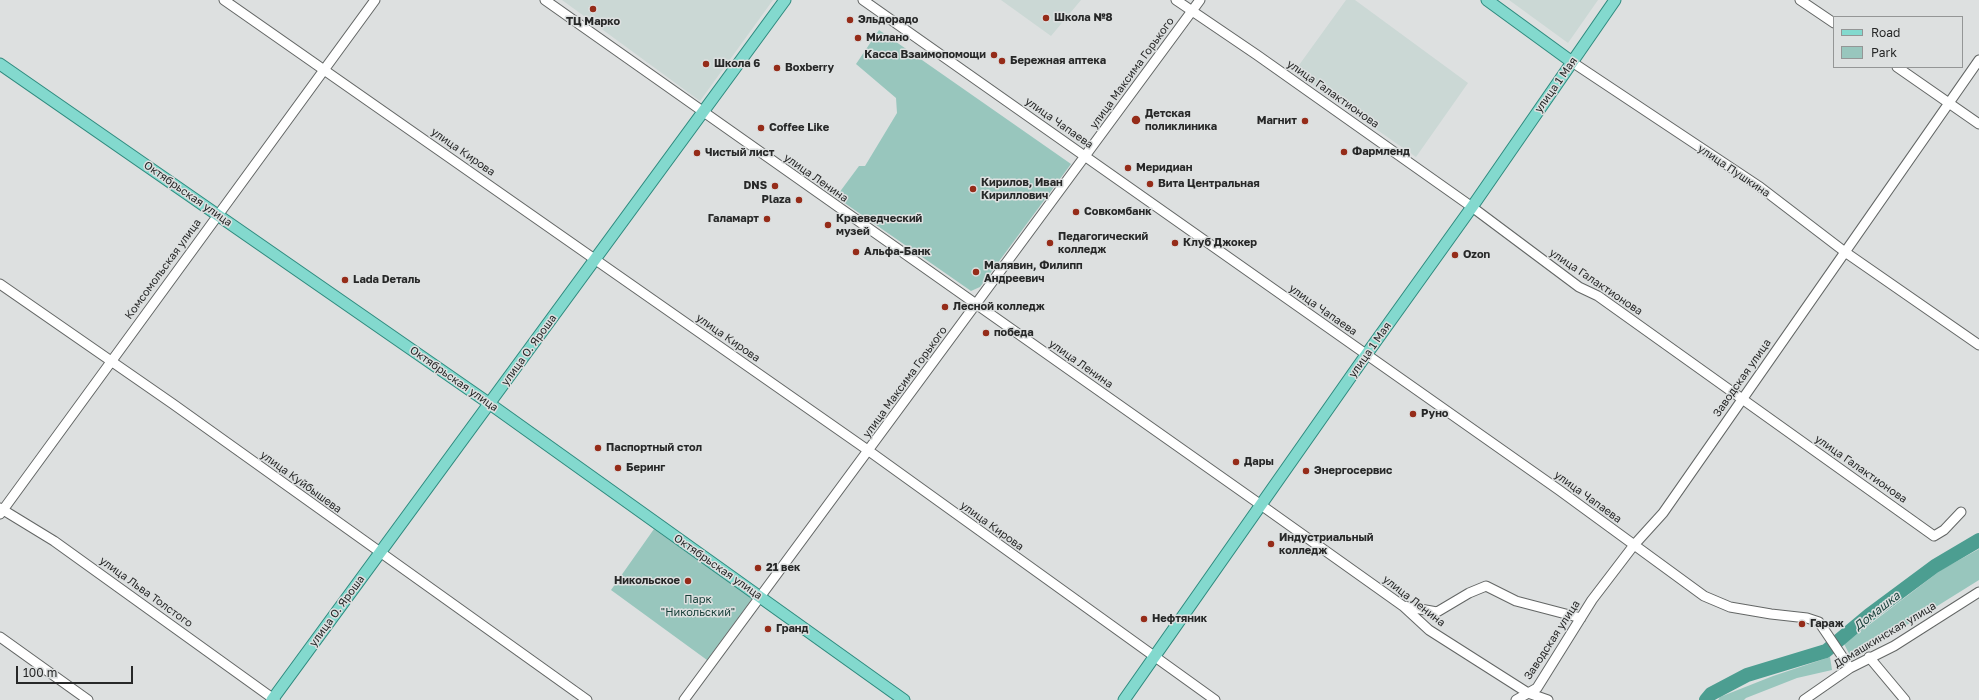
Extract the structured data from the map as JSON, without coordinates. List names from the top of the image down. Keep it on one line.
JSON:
{"streets":{"main road":["улица 1 Мая","улица Пушкина","Октябрьская улица","улица О. Яроша"],"street":["улица Максима Горького","улица Галактионова","улица Чапаева","улица Кирова","улица Ленина","Комсомольская улица","Заводская улица","улица Куйбышева","улица Льва Толстого","Домашкинская улица"]},"crossings":[["улица Максима Горького","улица Галактионова"],["улица Максима Горького","улица Чапаева"],["улица Максима Горького","улица Кирова"],["улица Максима Горького","улица Ленина"],["улица Максима Горького","Октябрьская улица"],["улица 1 Мая","улица Галактионова"],["улица 1 Мая","улица Чапаева"],["улица 1 Мая","улица Кирова"],["улица 1 Мая","улица Пушкина"],["улица 1 Мая","улица Ленина"],["улица Галактионова","Заводская улица"],["улица Чапаева","Заводская улица"],["улица Чапаева","Домашкинская улица"],["улица Кирова","Комсомольская улица"],["улица Кирова","улица О. Яроша"],["улица Пушкина","Заводская улица"],["улица Ленина","улица О. Яроша"],["улица Ленина","Заводская улица"],["Октябрьская улица","Комсомольская улица"],["Октябрьская улица","улица О. Яроша"],["Комсомольская улица","улица Куйбышева"],["Комсомольская улица","улица Льва Толстого"],["улица О. Яроша","улица Куйбышева"],["улица О. Яроша","улица Льва Толстого"]],"water":["Домашка"],"parks":["Парк \"Никольский\""],"places":["ТЦ Марко","Школа №8","Эльдорадо","Милано","Касса Взаимопомощи","Бережная аптека","Школа 6","Boxberry","Детская поликлиника","Магнит","Coffee Like","Фармленд","Чистый лист","Меридиан","Вита Центральная","DNS","Кирилов, Иван Кириллович","Plaza","Совкомбанк","Галамарт","Краеведческий музей","Педагогический колледж","Клуб Джокер","Альфа-Банк","Ozon","Малявин, Филипп Андреевич","Lada Dеталь","Лесной колледж","победа","Руно","Паспортный стол","Дары","Беринг","Энергосервис","Индустриальный колледж","21 век","Никольское","Нефтяник","Гараж","Гранд"],"legend":["Road","Park"],"scale_bar":"100 m"}
